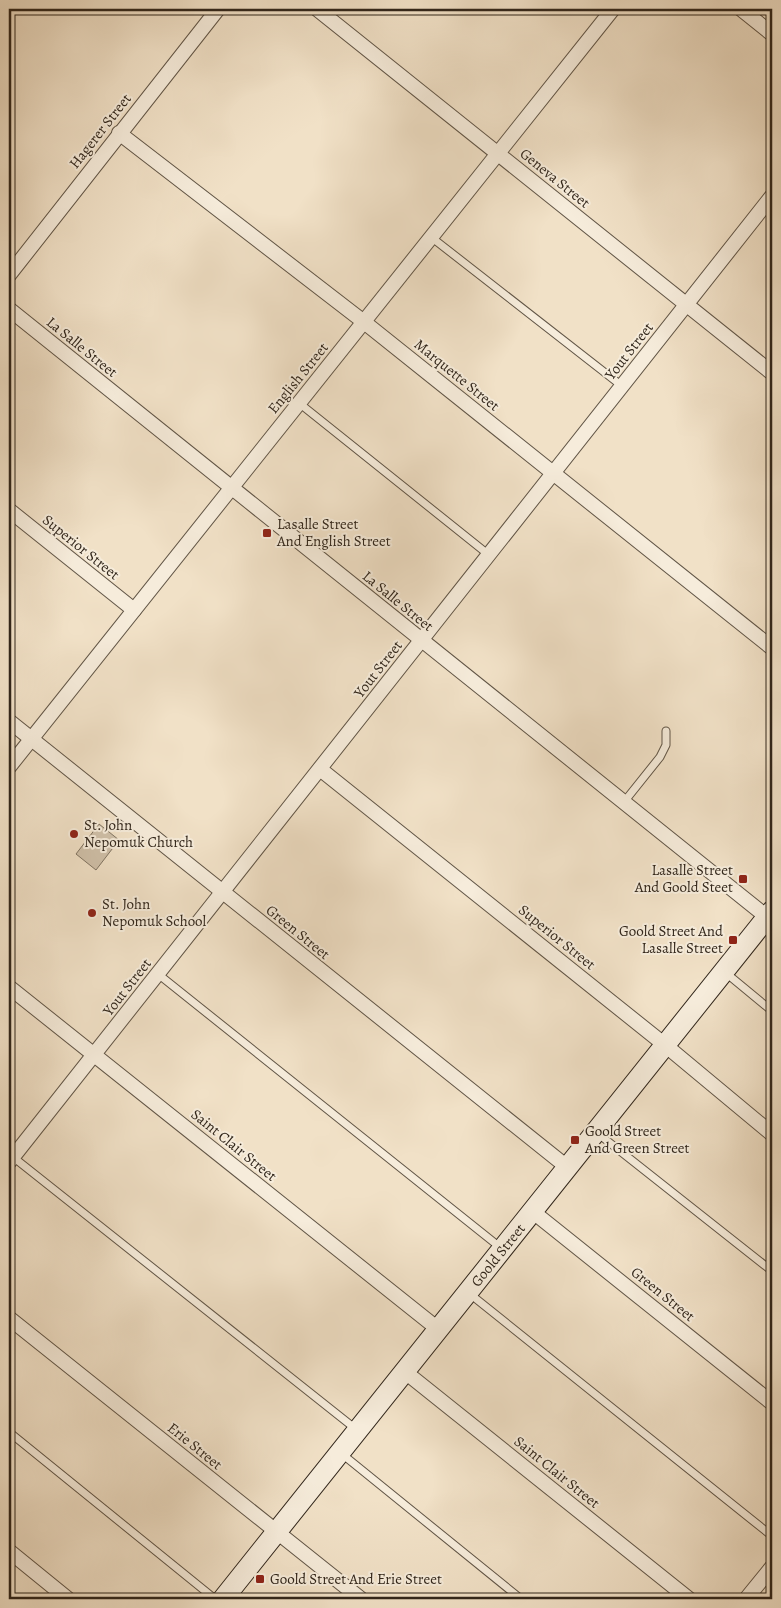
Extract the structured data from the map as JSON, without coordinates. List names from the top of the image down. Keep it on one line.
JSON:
{"streets":{"street":["Hagerer Street","Geneva Street","La Salle Street","Yout Street","Marquette Street","English Street","Superior Street","Green Street","Saint Clair Street","Goold Street","Erie Street"]},"crossings":[["Hagerer Street","Marquette Street"],["Geneva Street","Yout Street"],["Geneva Street","English Street"],["La Salle Street","Yout Street"],["La Salle Street","English Street"],["La Salle Street","Goold Street"],["Yout Street","Marquette Street"],["Yout Street","Superior Street"],["Yout Street","Green Street"],["Yout Street","Saint Clair Street"],["Marquette Street","English Street"],["English Street","Superior Street"],["English Street","Green Street"],["Superior Street","Goold Street"],["Green Street","Goold Street"],["Saint Clair Street","Goold Street"],["Goold Street","Erie Street"]],"places":{"transit":["Lasalle Street And English Street","Lasalle Street And Goold Steet","Goold Street And Lasalle Street","Goold Street And Green Street","Goold Street And Erie Street"],"other":["St. John Nepomuk Church","St. John Nepomuk School"]}}
